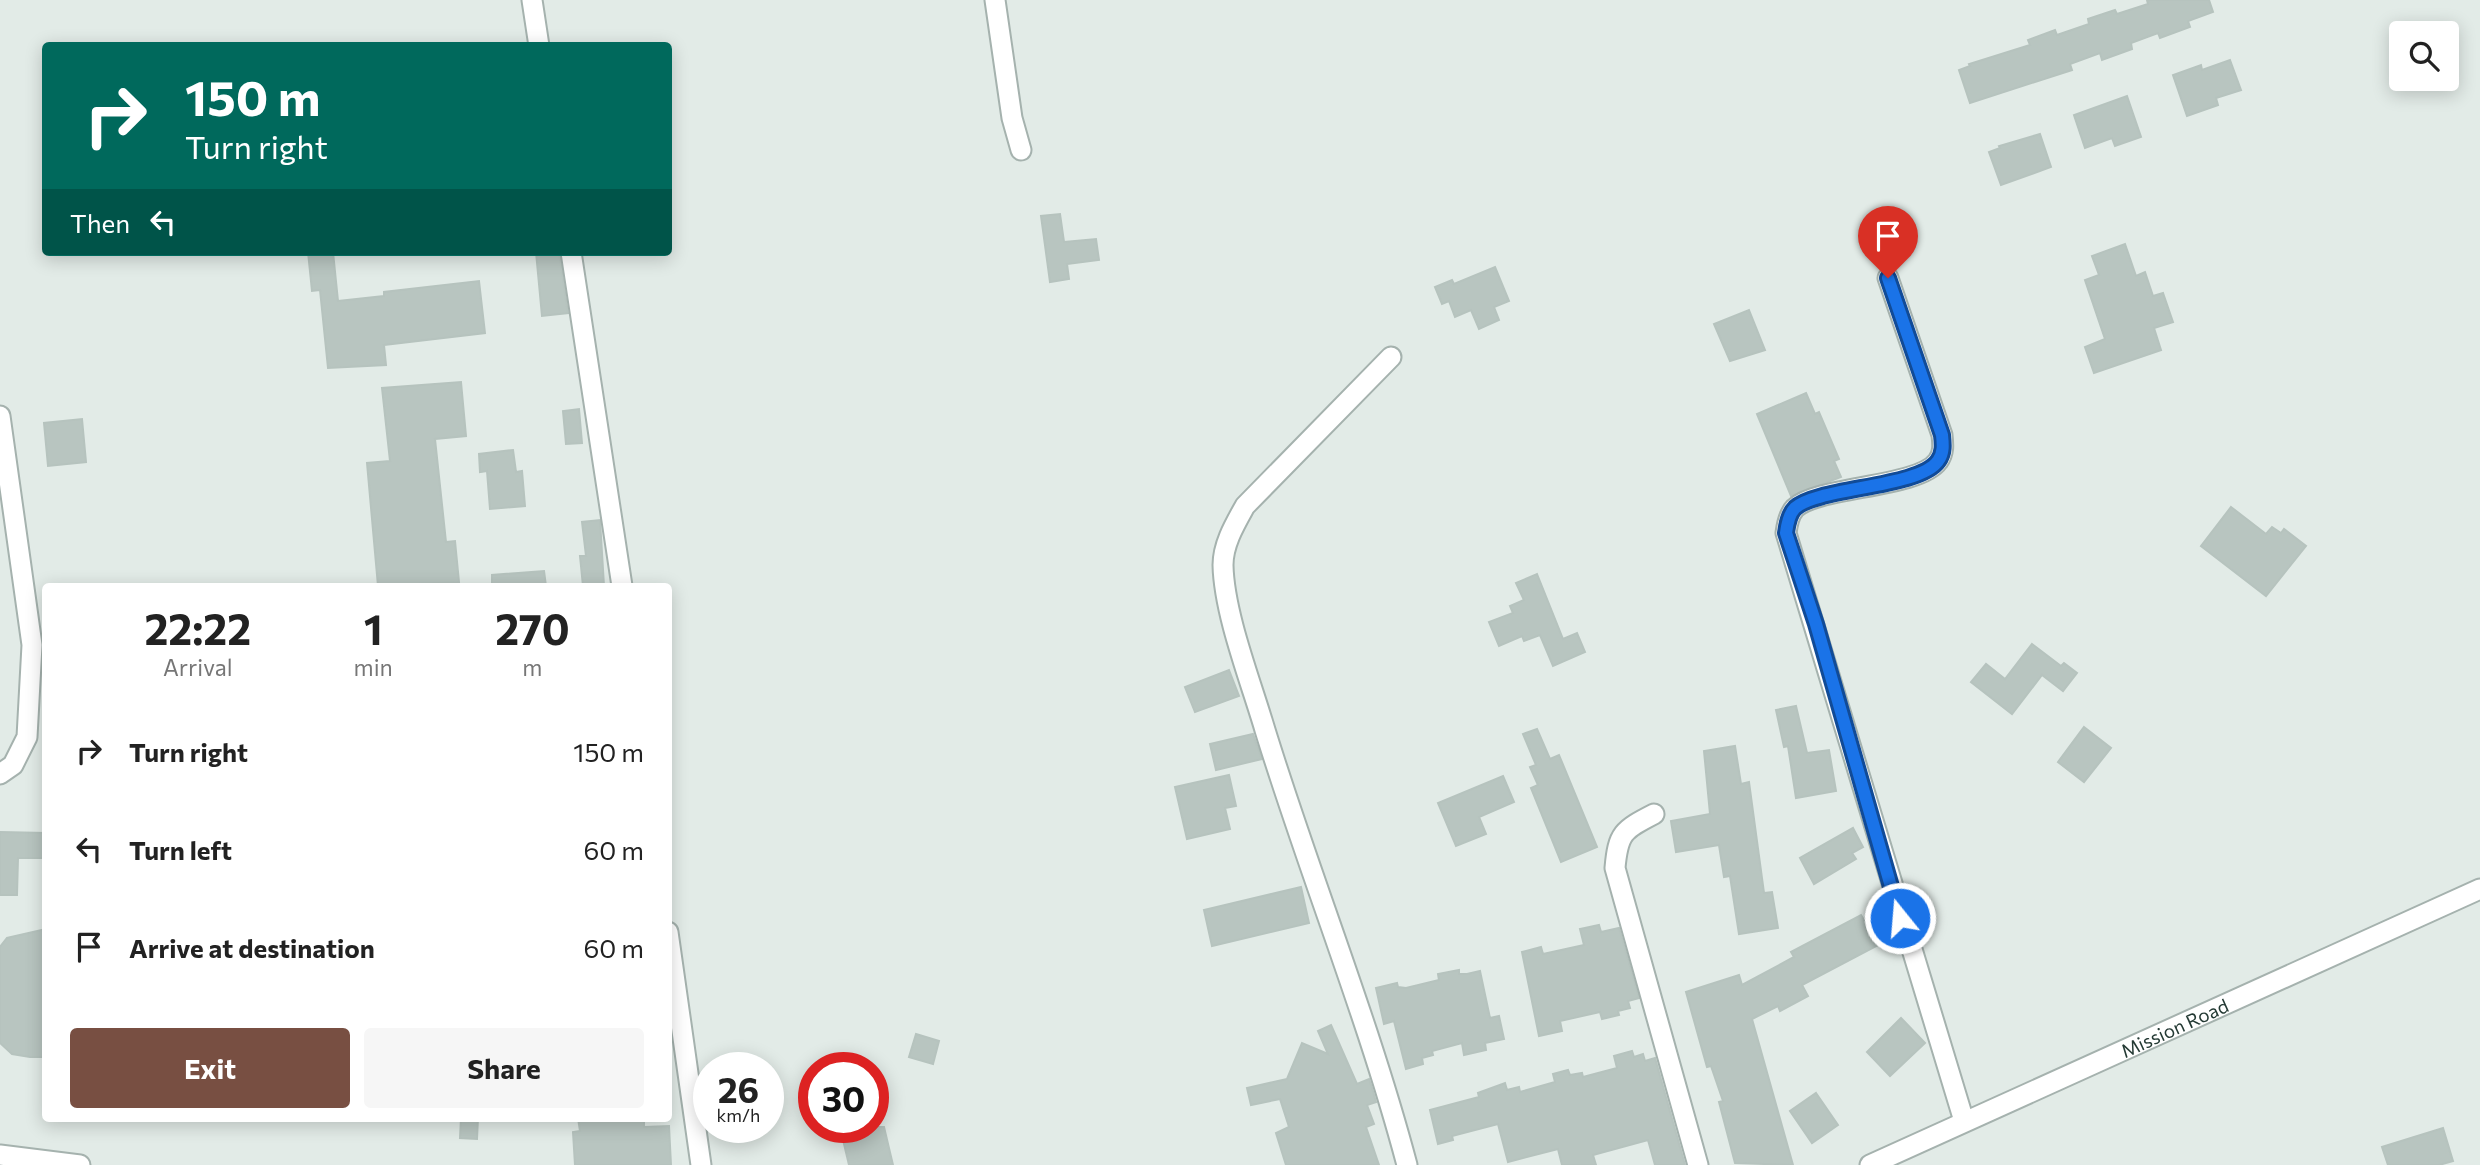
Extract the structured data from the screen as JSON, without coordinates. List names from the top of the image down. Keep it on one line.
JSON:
{"streets":{"street":["Mission Road"]},"page":{"turn":["150 m","Turn right"],"then":"Then","eta":["22:22","Arrival","1","min","270","m"],"list":[{"name":"Turn right","value":"150 m"},{"name":"Turn left","value":"60 m"},{"name":"Arrive at destination","value":"60 m"}],"buttons":["Exit","Share"],"speed":"26 km/h","limit":"30"}}
